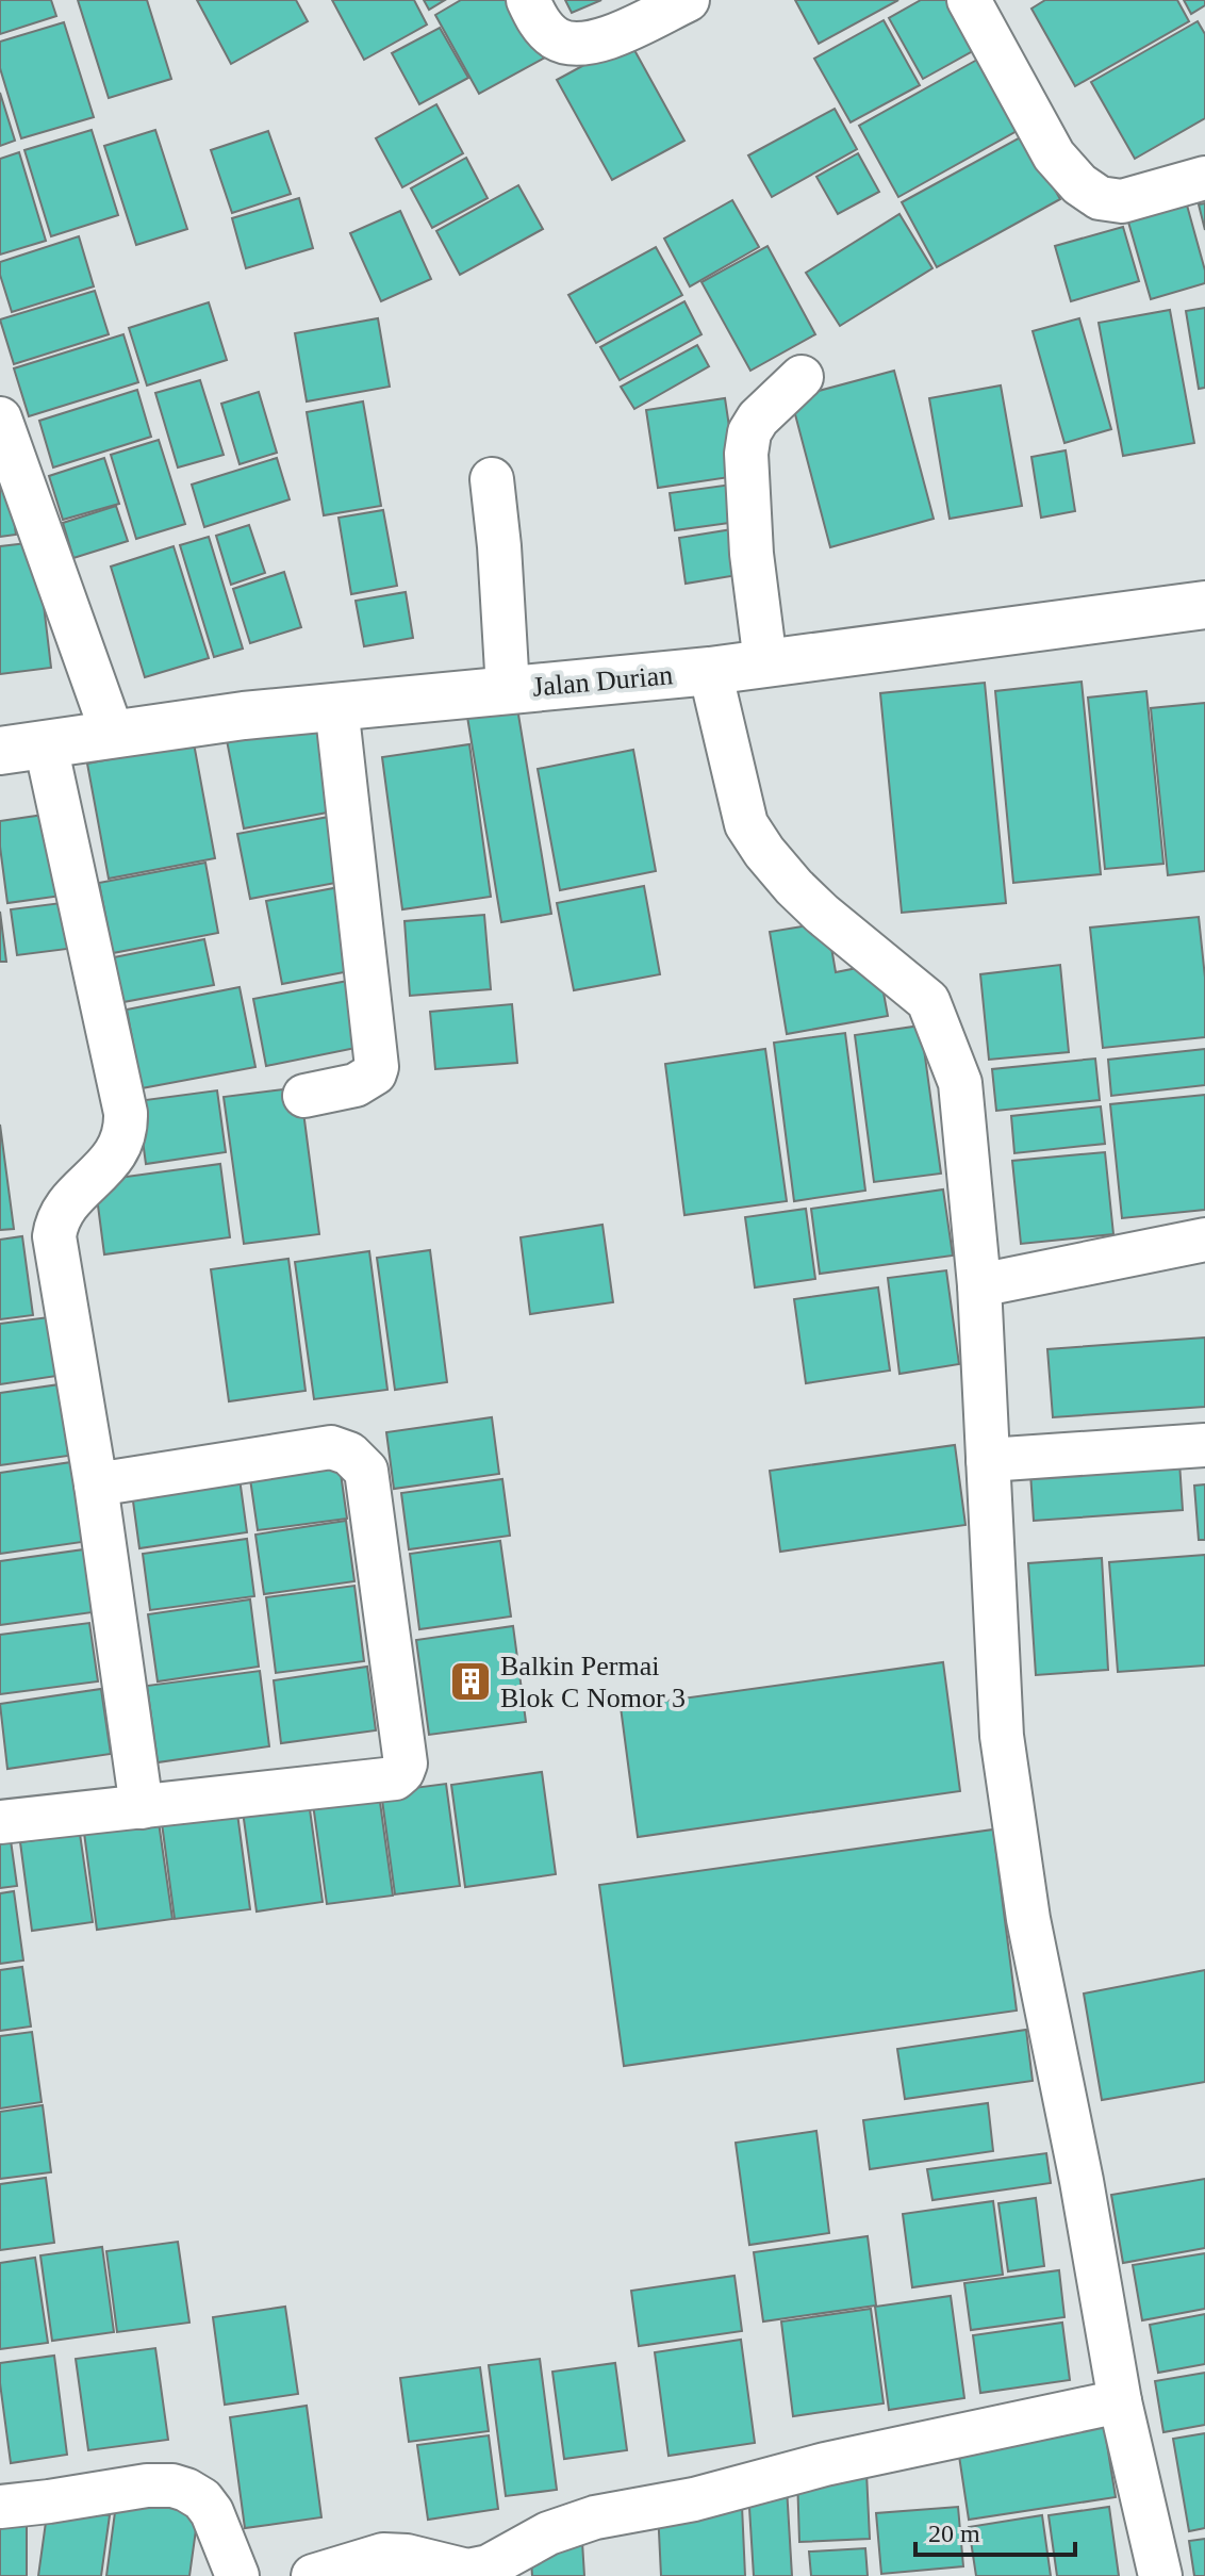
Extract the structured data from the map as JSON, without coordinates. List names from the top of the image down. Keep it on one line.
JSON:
{"streets":{"street":["Jalan Durian"]},"places":{"building":["Balkin Permai Blok C Nomor 3"]},"scale_bar":"20 m"}
